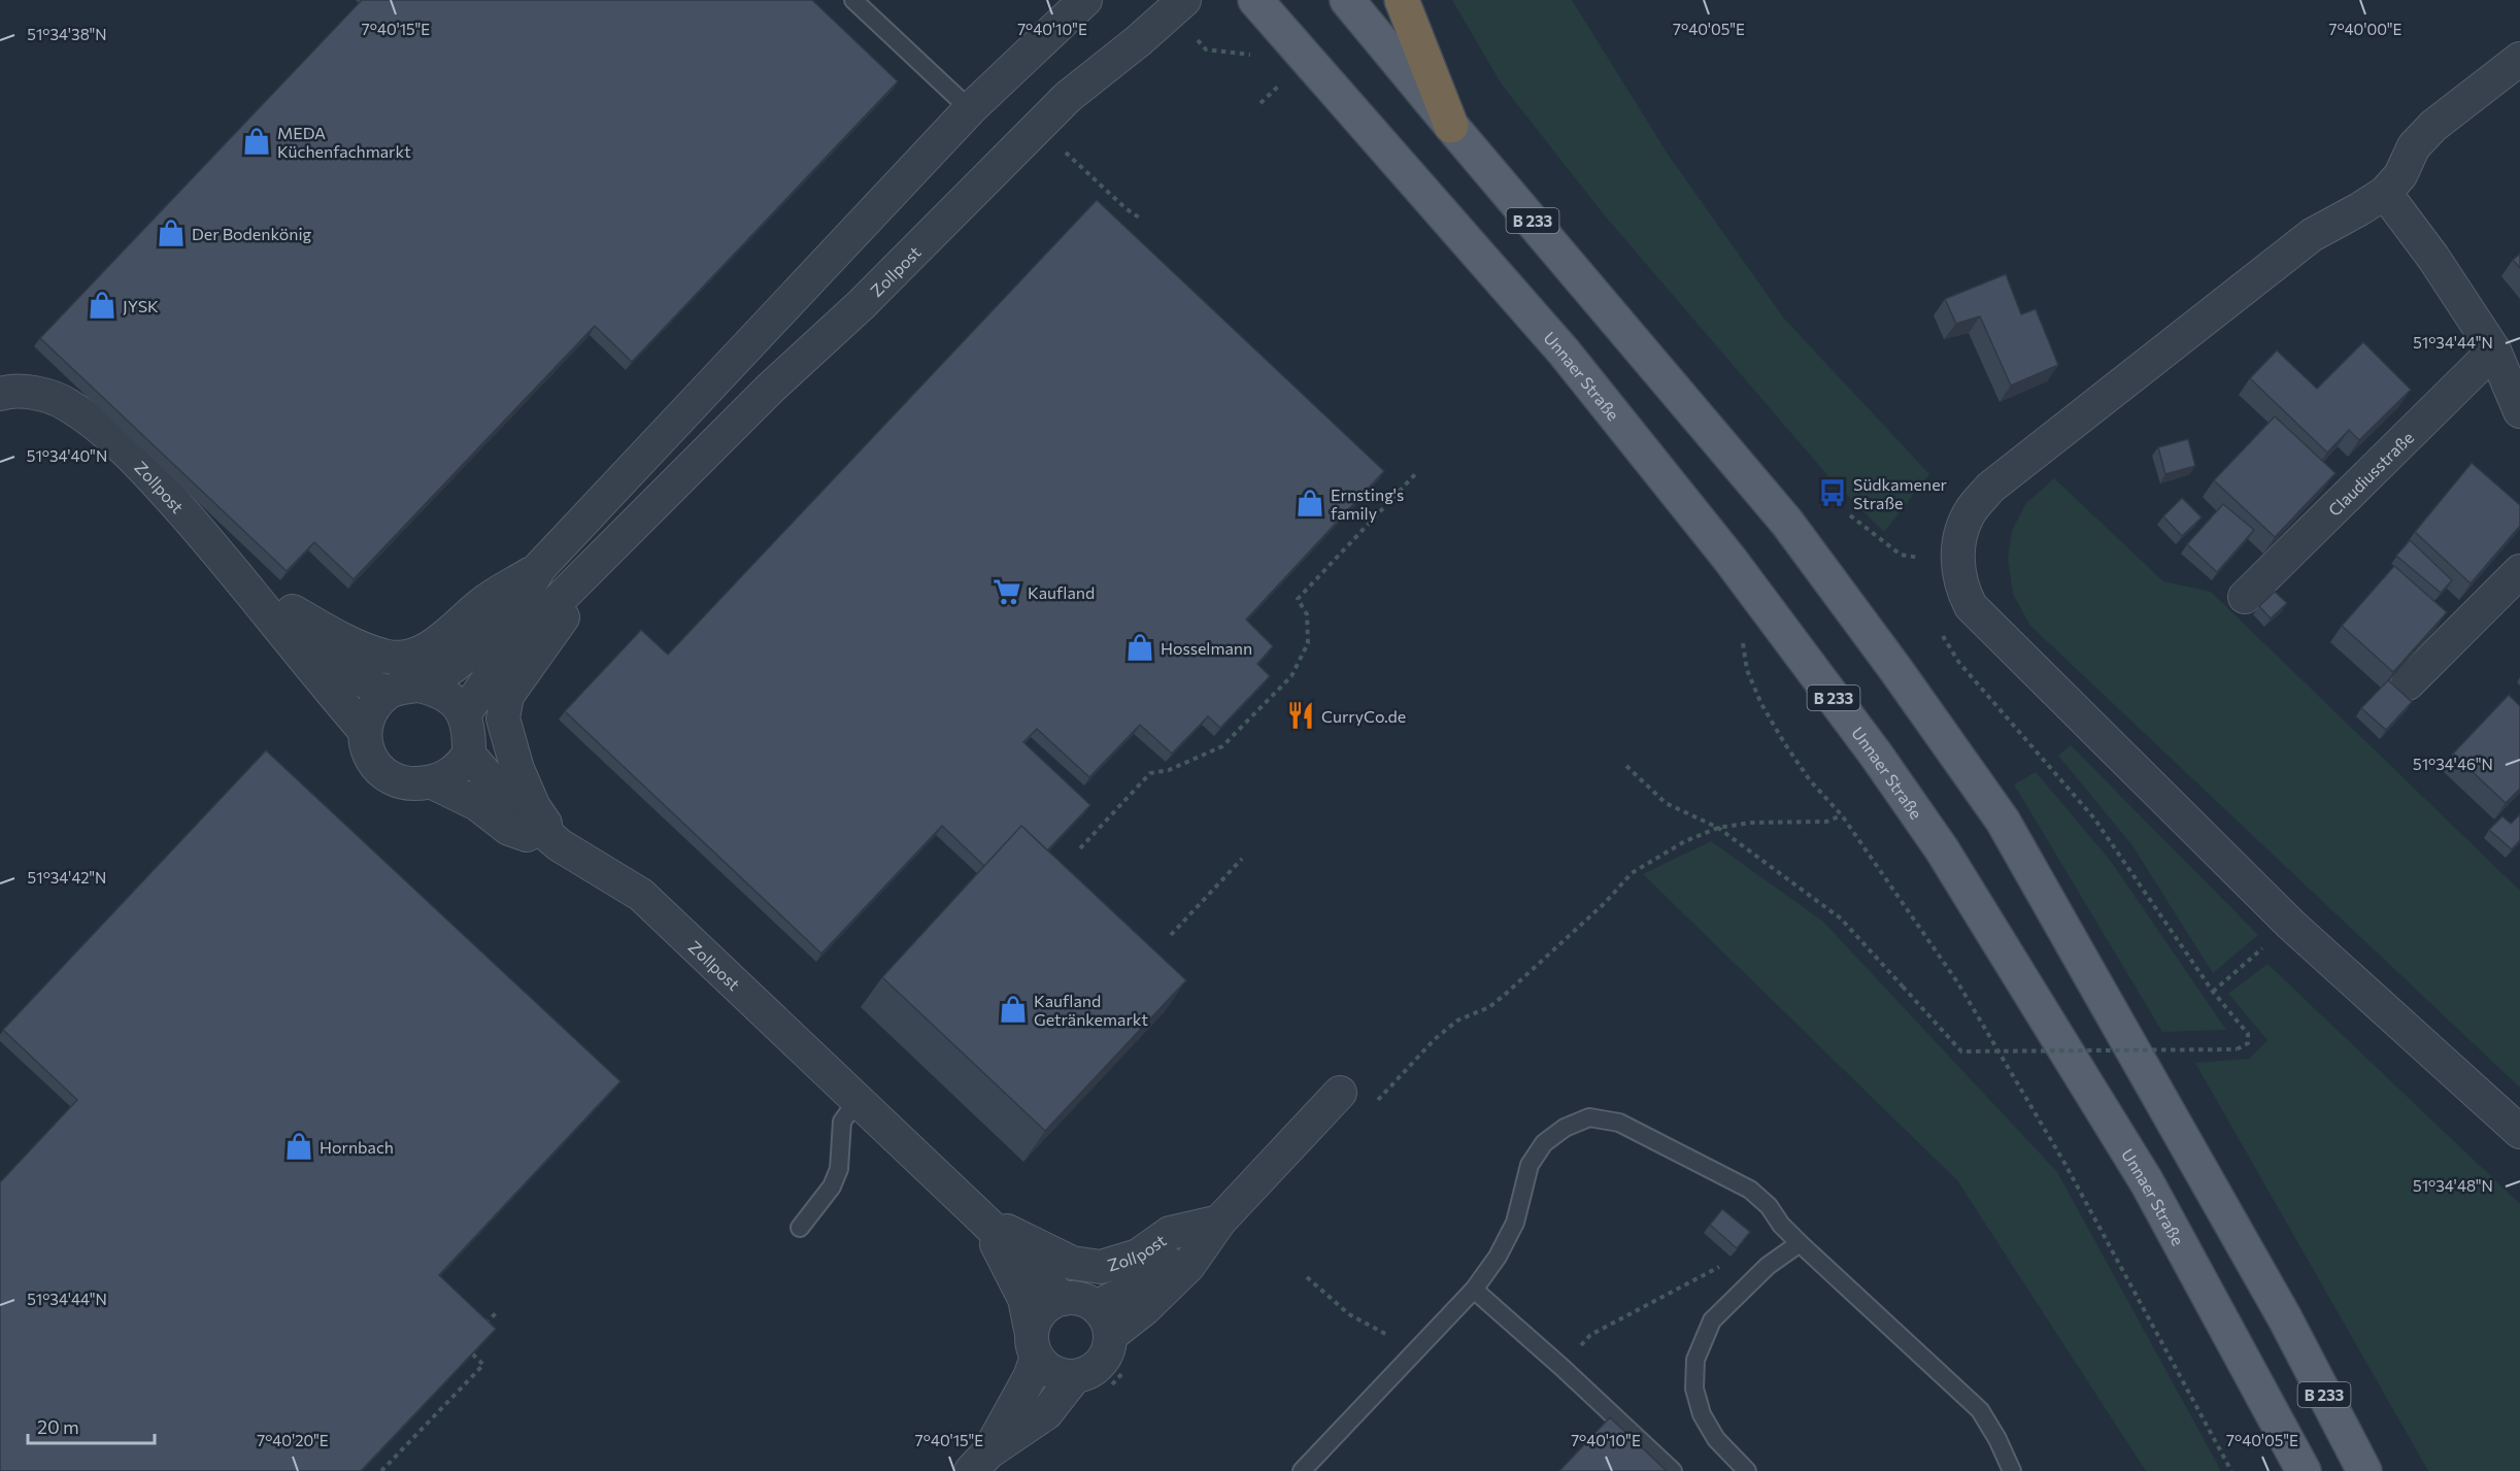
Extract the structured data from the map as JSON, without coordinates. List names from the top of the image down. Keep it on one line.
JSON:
{"streets":{"main road":["B 233","Unnaer Straße"],"street":["Zollpost","Claudiusstraße"]},"places":{"shop":["MEDA Küchenfachmarkt","Der Bodenkönig","JYSK","Ernsting's family","Hosselmann","Kaufland Getränkemarkt","Hornbach"],"bus stop":["Südkamener Straße"],"supermarket":["Kaufland"],"restaurant":["CurryCo.de"]},"scale_bar":"20 m","coordinates":["7°40'00\"E","7°40'15\"E","7°40'10\"E","7°40'05\"E","51°34'38\"N","51°34'44\"N","51°34'40\"N","51°34'46\"N","51°34'42\"N","51°34'48\"N","7°40'20\"E"]}
